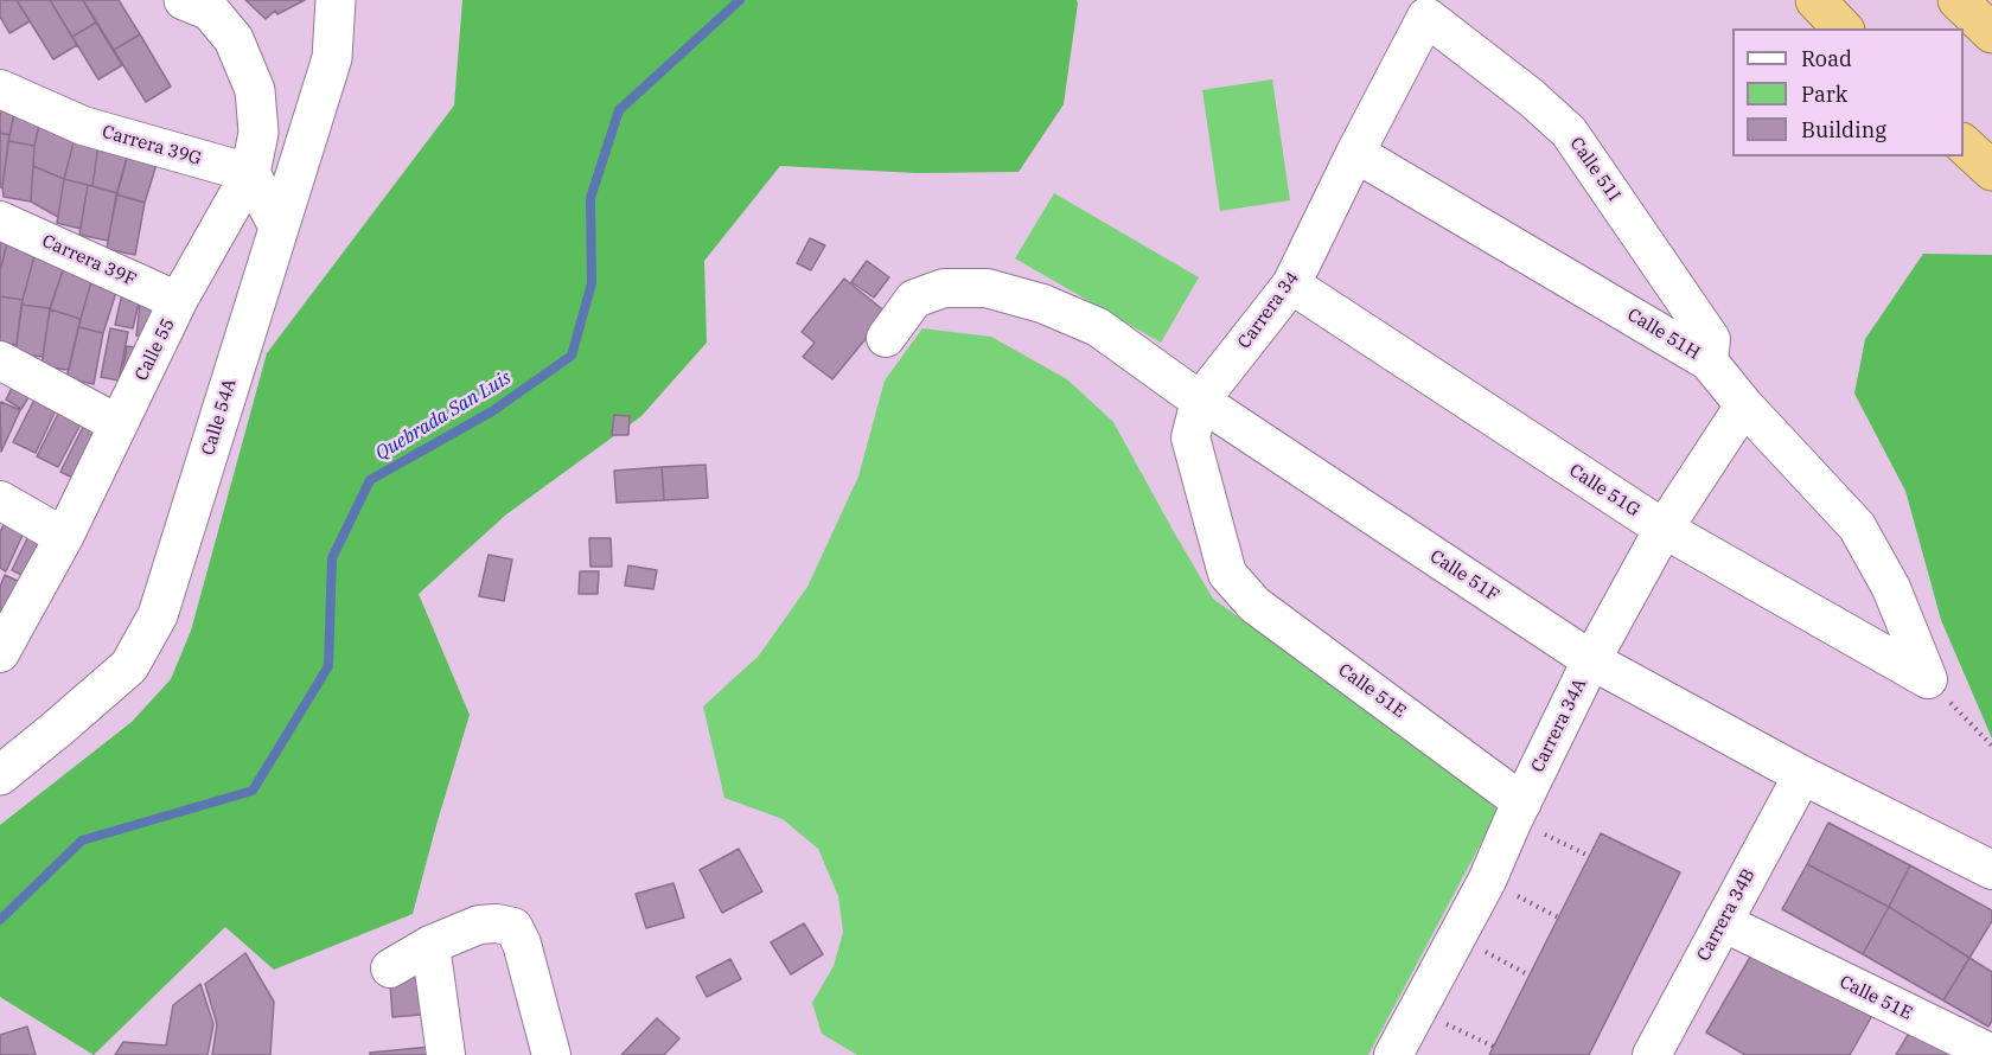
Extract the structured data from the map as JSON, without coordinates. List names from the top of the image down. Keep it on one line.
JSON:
{"streets":{"street":["Carrera 39G","Calle 51I","Carrera 39F","Carrera 34","Calle 51H","Calle 55","Calle 54A","Calle 51G","Calle 51F","Calle 51E","Carrera 34A","Carrera 34B"]},"crossings":[["Carrera 39G","Calle 55"],["Calle 51I","Carrera 34"],["Calle 51I","Calle 51H"],["Carrera 39F","Calle 55"],["Carrera 34","Calle 51H"],["Carrera 34","Calle 51G"],["Carrera 34","Calle 51F"],["Carrera 34","Calle 51E"],["Calle 51H","Calle 51G"],["Calle 51H","Carrera 34A"],["Calle 51G","Carrera 34A"],["Calle 51F","Carrera 34A"],["Calle 51F","Carrera 34B"],["Calle 51E","Carrera 34A"],["Calle 51E","Carrera 34B"]],"water":["Quebrada San Luis"],"legend":["Road","Park","Building"]}
